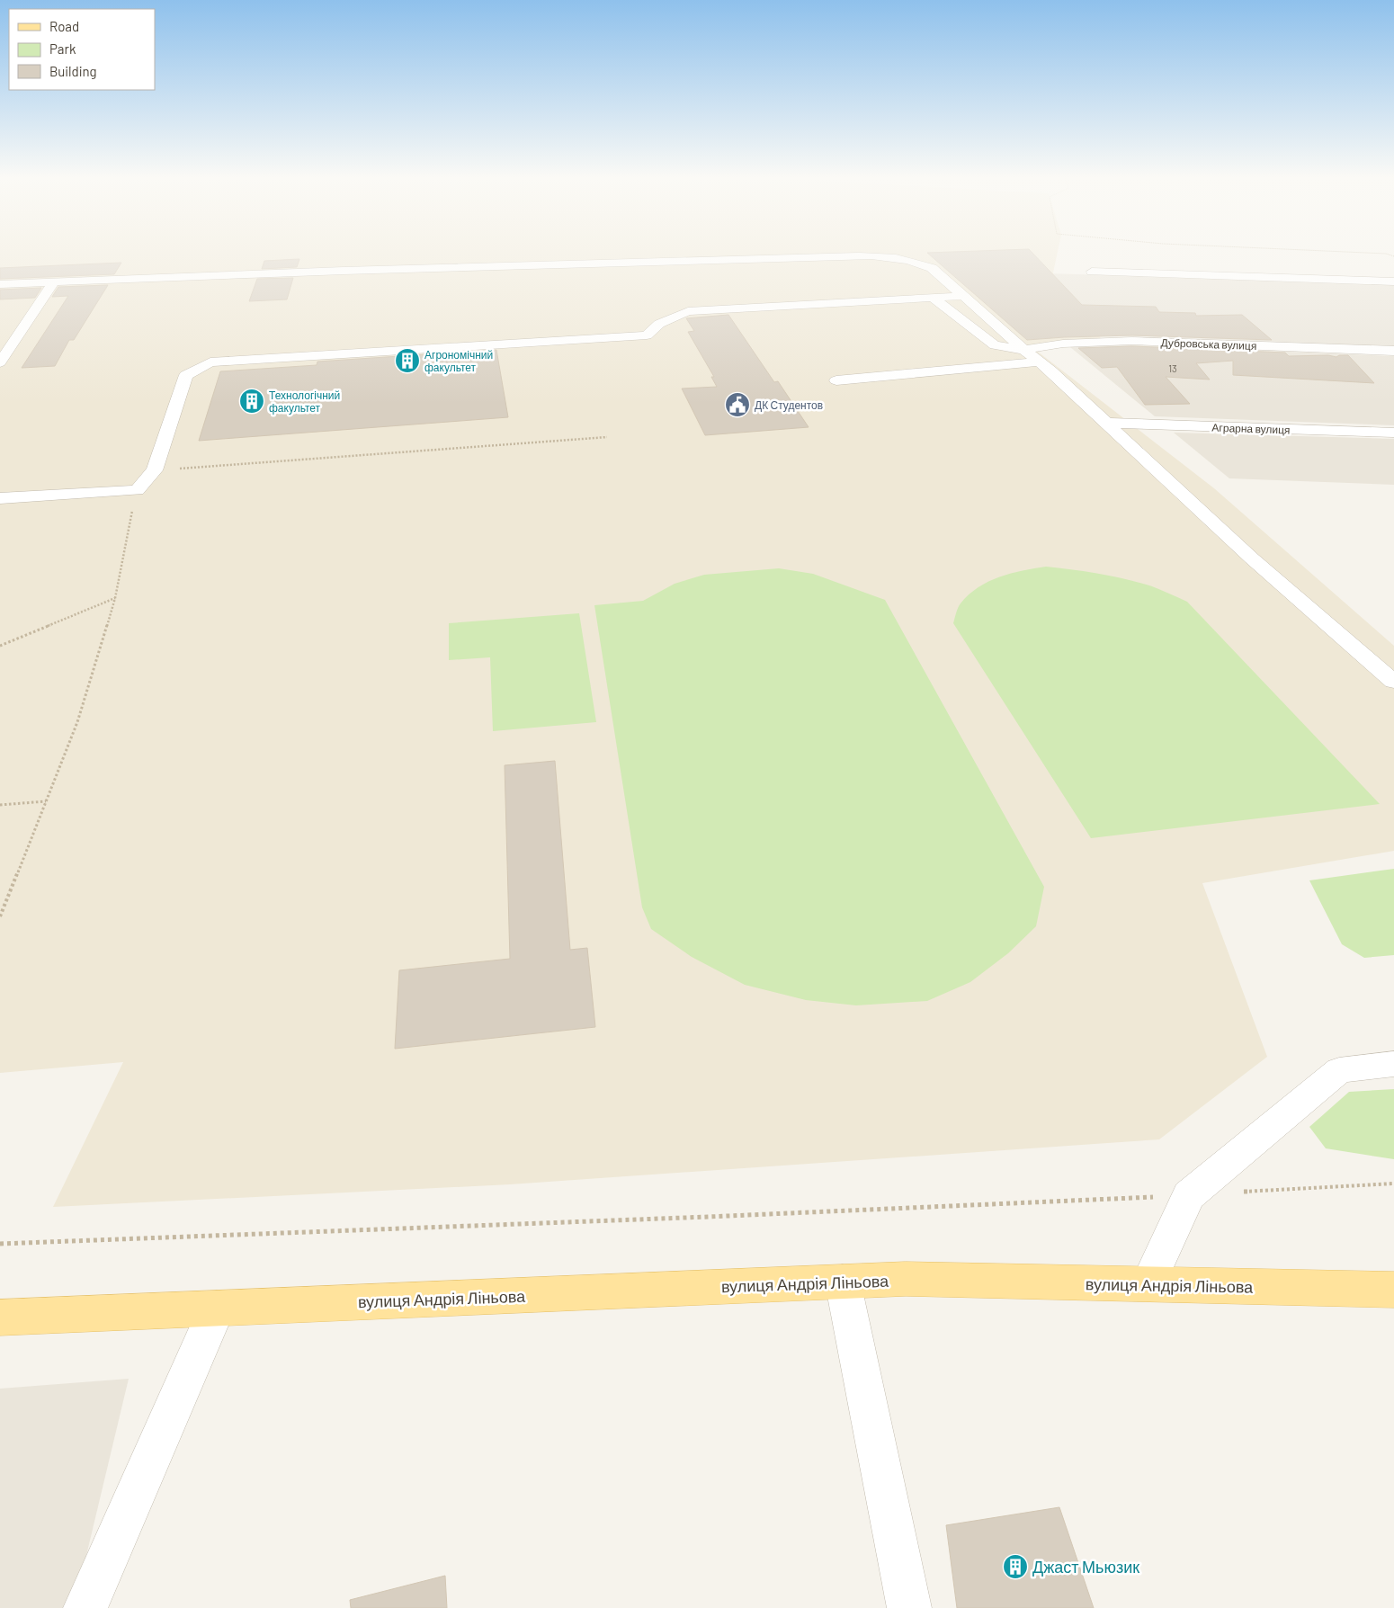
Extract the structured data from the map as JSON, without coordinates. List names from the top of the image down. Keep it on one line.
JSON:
{"streets":{"main road":["вулиця Андрія Ліньова"],"street":["Дубровська вулиця","Аграрна вулиця"]},"places":{"building":["Агрономічний факультет","Технологічний факультет","Джаст Мьюзик"],"public building":["ДК Студентов"]},"house_numbers":["13"],"legend":["Road","Park","Building"]}
